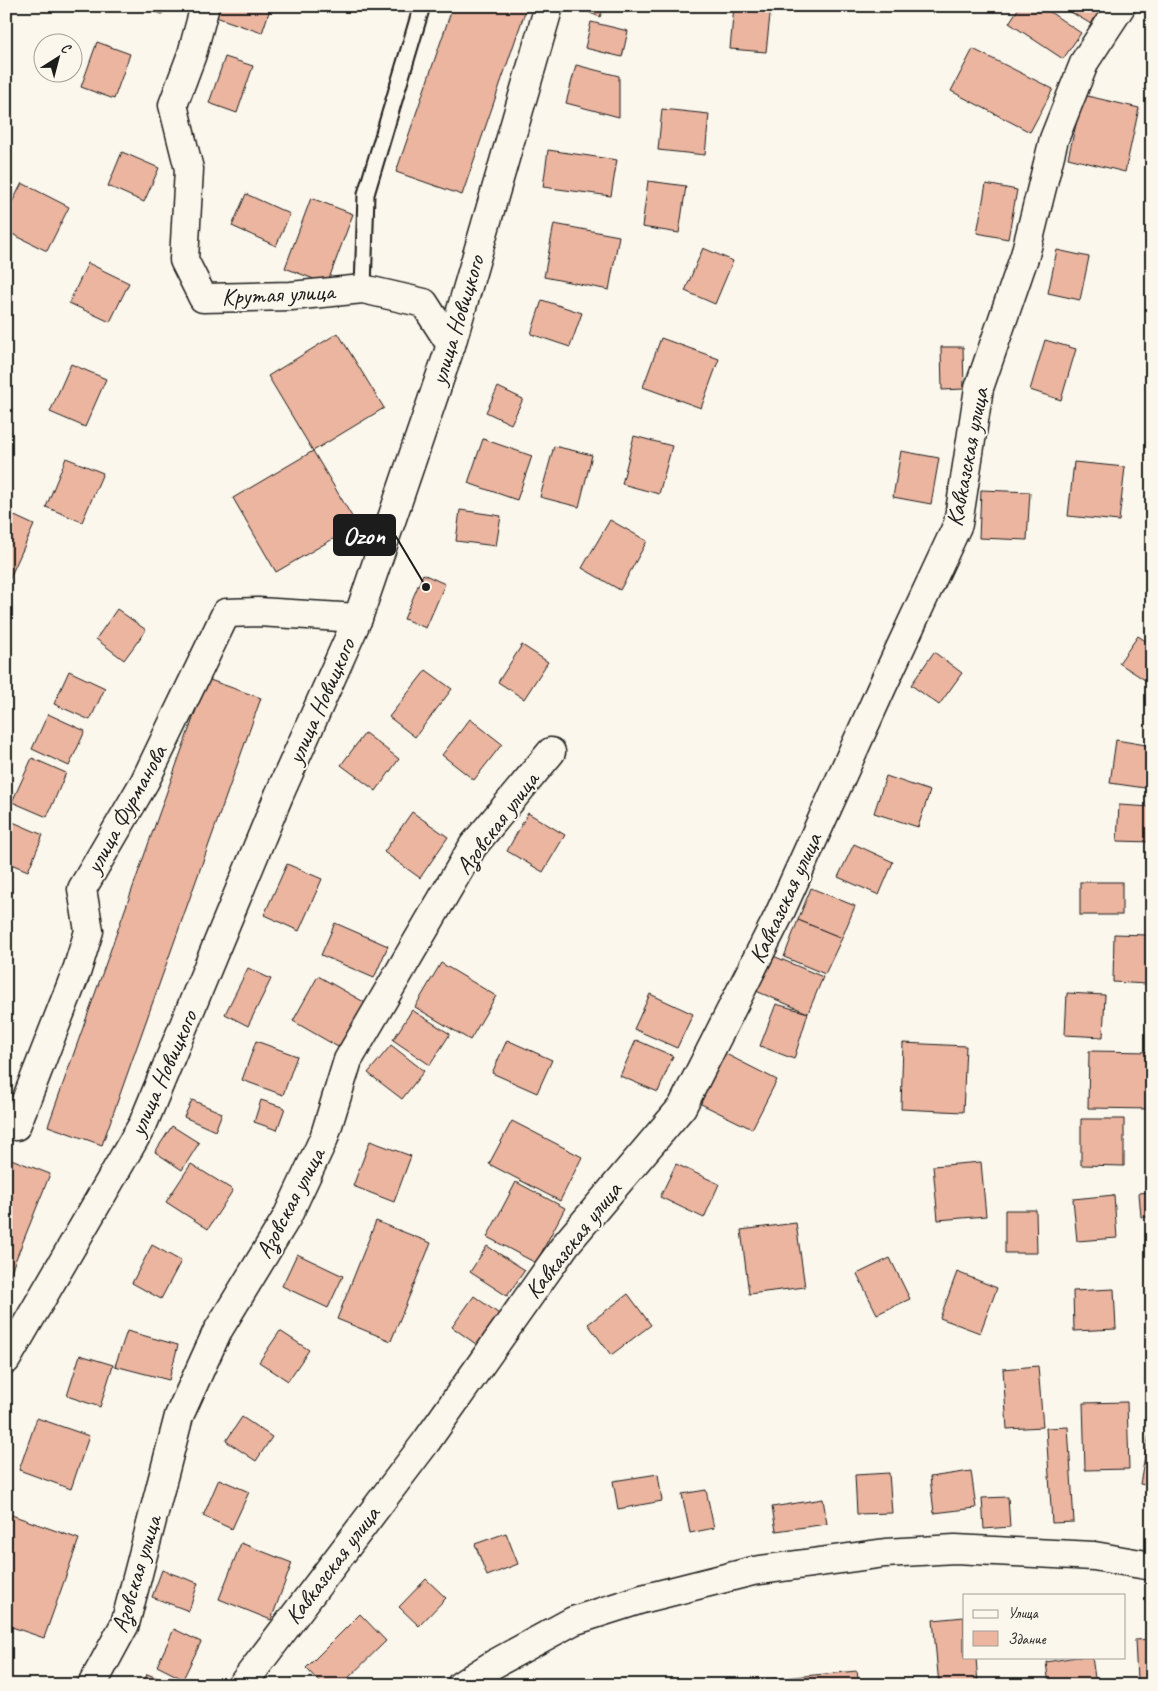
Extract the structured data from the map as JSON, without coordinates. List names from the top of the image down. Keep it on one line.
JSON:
{"streets":{"street":["Крутая улица","улица Новицкого","Кавказская улица","улица Фурманова","Азовская улица"]},"crossings":[["Крутая улица","улица Новицкого"],["улица Новицкого","улица Фурманова"]],"places":["Ozon"],"legend":["Улица","Здание"],"north":"top right"}
